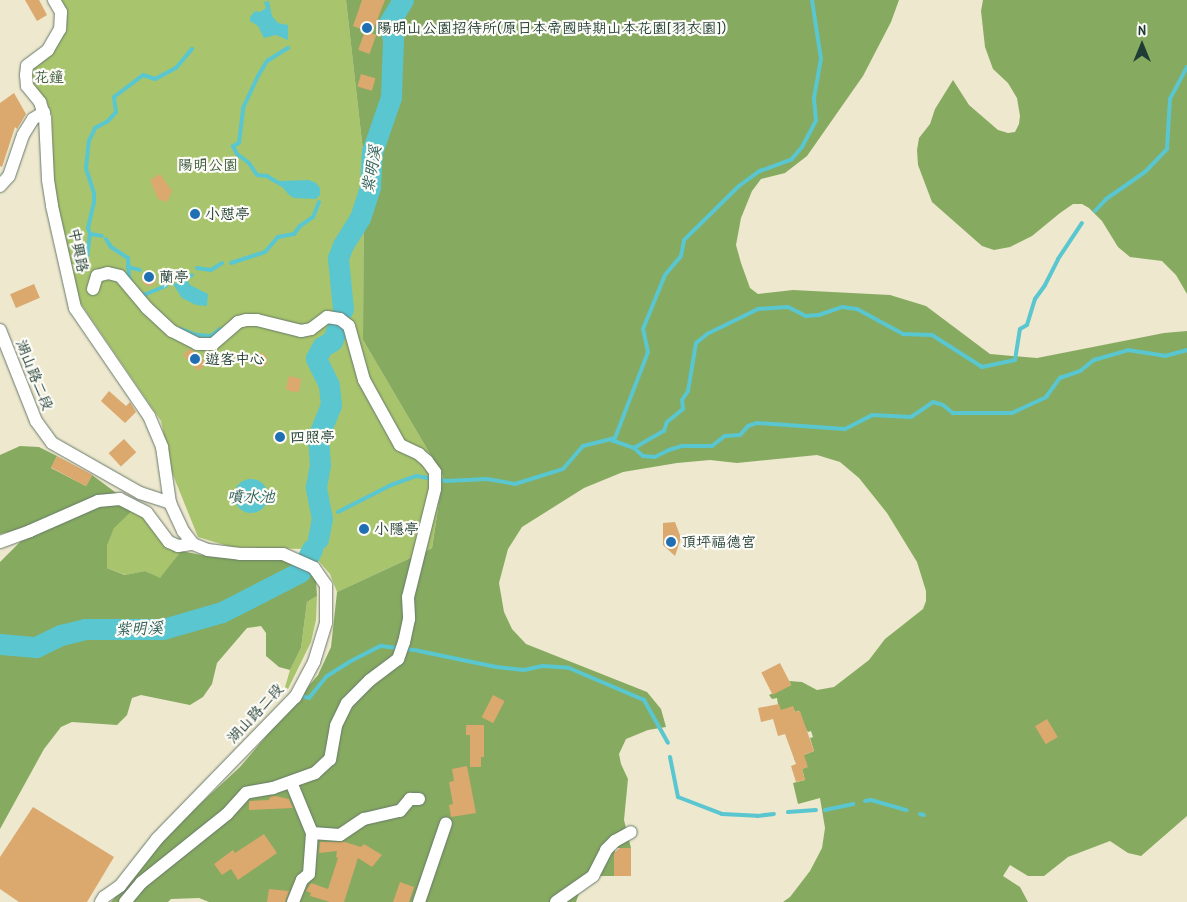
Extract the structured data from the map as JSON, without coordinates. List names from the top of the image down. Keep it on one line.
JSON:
{"streets":{"street":["中興路","湖山路二段"]},"crossings":[["中興路","湖山路二段"]],"water":["紫明溪","噴水池"],"parks":["花鐘","陽明公園"],"places":["陽明山公園招待所(原日本帝國時期山本花園[羽衣園])","小憇亭","蘭亭","遊客中心","四照亭","小隱亭","頂坪福德宮"],"north":"top"}
